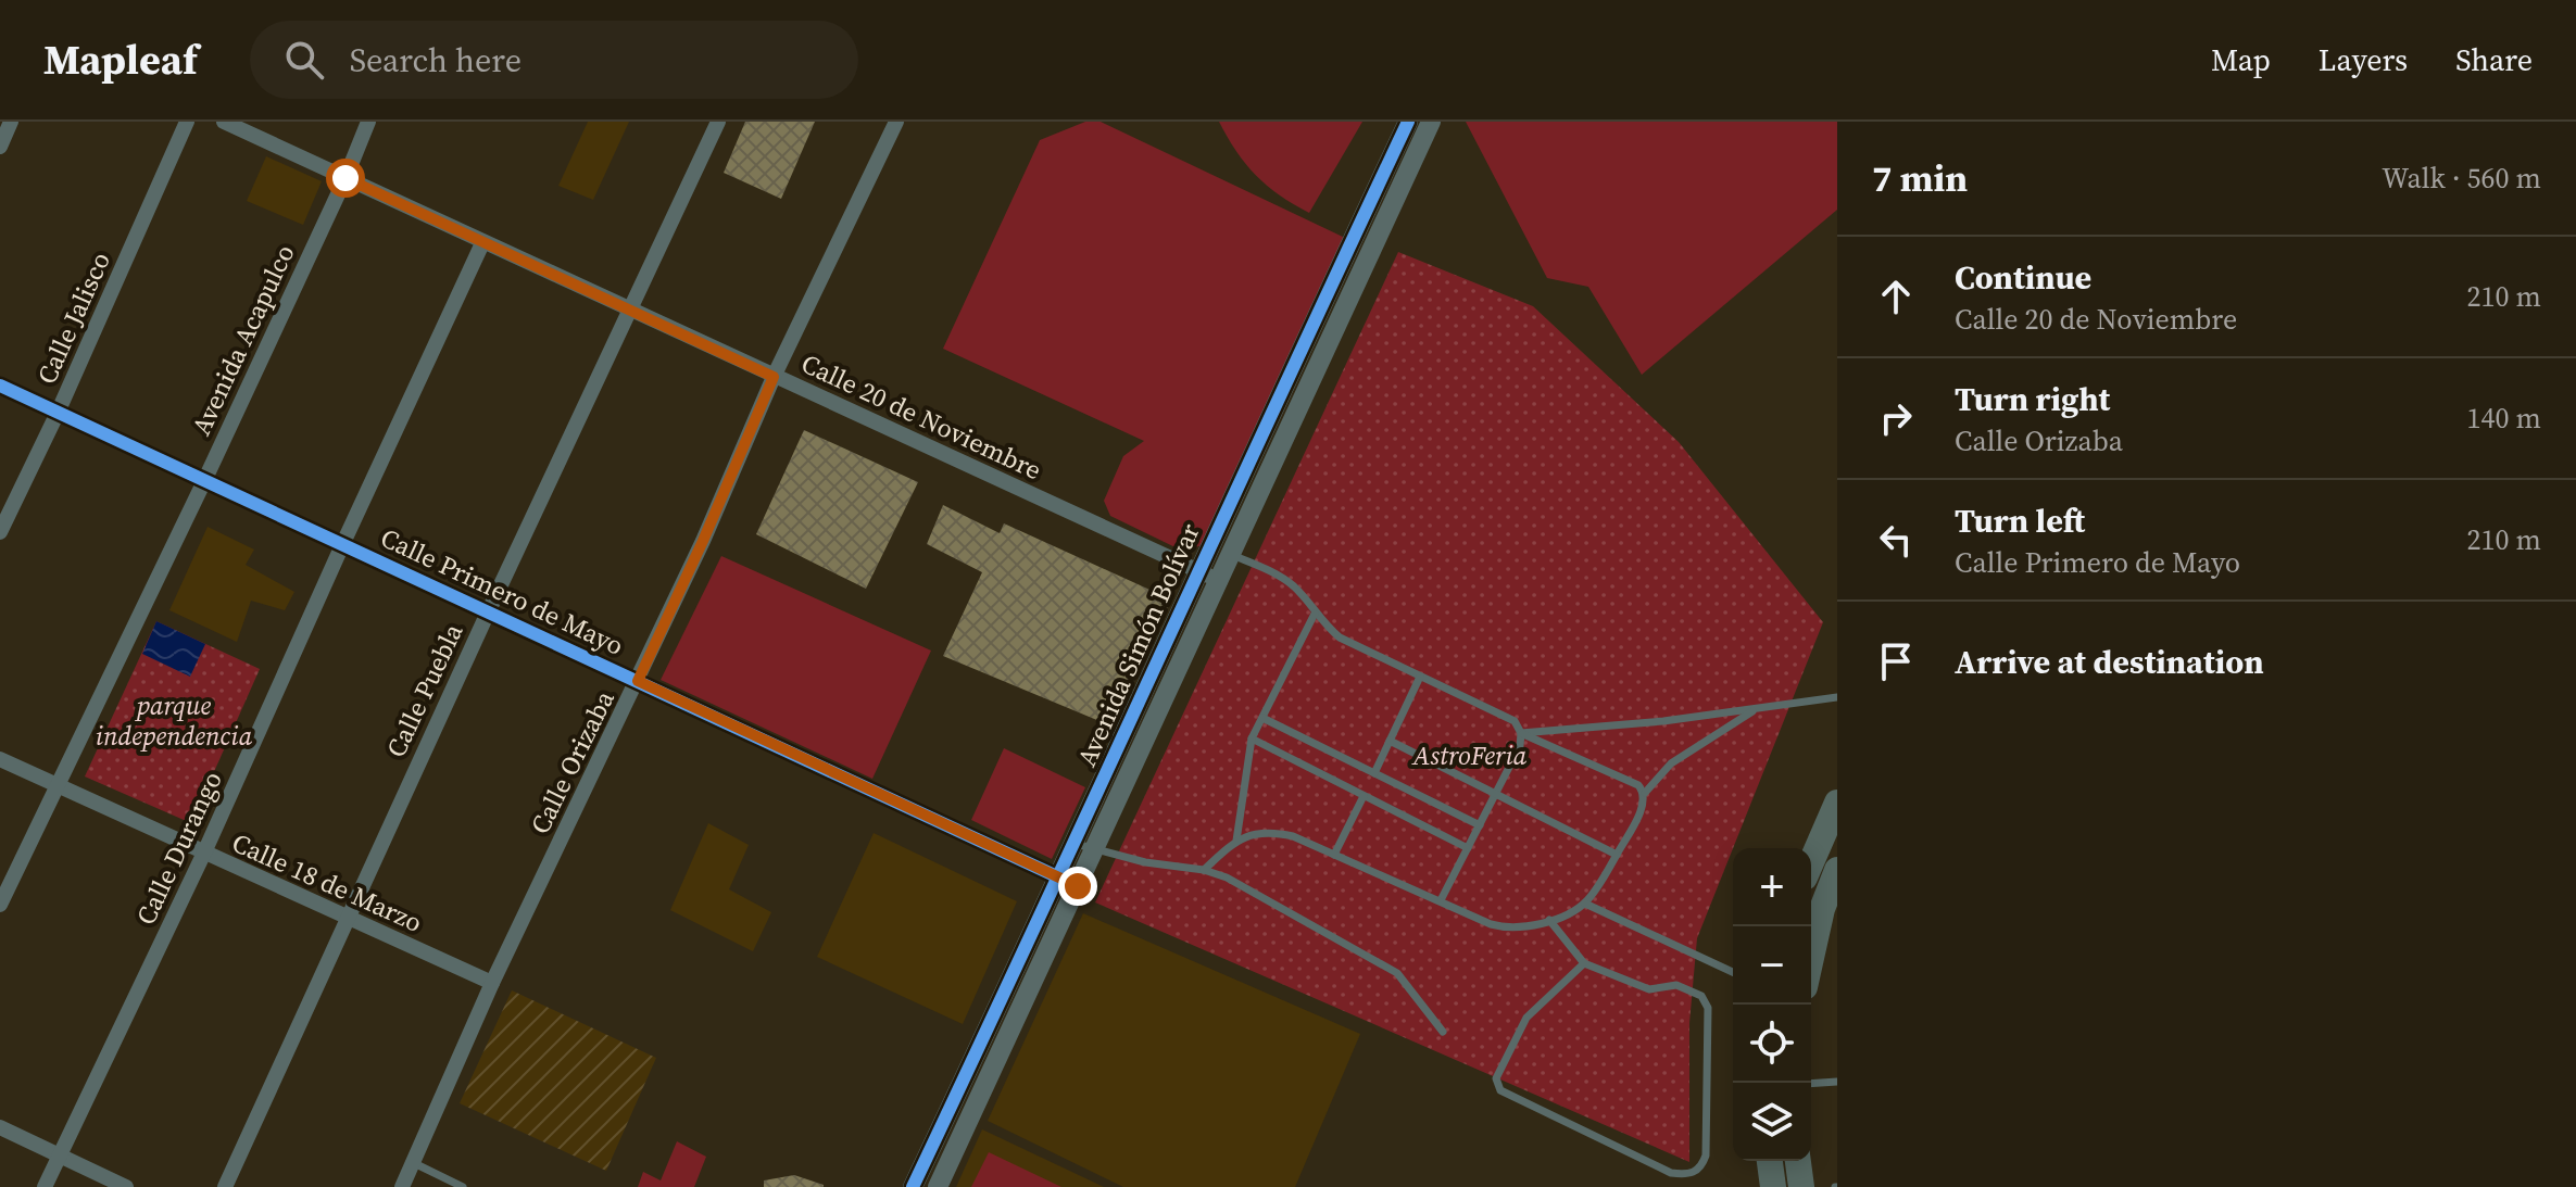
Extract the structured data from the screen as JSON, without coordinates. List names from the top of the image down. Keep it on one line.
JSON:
{"streets":{"street":["Calle Jalisco","Avenida Acapulco","Calle 20 de Noviembre","Calle Primero de Mayo","Avenida Simón Bolívar","Calle Puebla","Calle Orizaba","Calle Durango","Calle 18 de Marzo"]},"crossings":[["Calle Jalisco","Calle Primero de Mayo"],["Avenida Acapulco","Calle 20 de Noviembre"],["Avenida Acapulco","Calle Primero de Mayo"],["Avenida Acapulco","Calle 18 de Marzo"],["Calle 20 de Noviembre","Avenida Simón Bolívar"],["Calle 20 de Noviembre","Calle Puebla"],["Calle 20 de Noviembre","Calle Orizaba"],["Calle 20 de Noviembre","Calle Durango"],["Calle Primero de Mayo","Avenida Simón Bolívar"],["Calle Primero de Mayo","Calle Puebla"],["Calle Primero de Mayo","Calle Orizaba"],["Calle Primero de Mayo","Calle Durango"],["Calle Puebla","Calle 18 de Marzo"],["Calle Orizaba","Calle 18 de Marzo"],["Calle Durango","Calle 18 de Marzo"]],"parks":["parque independencia","AstroFeria"],"page":{"header":"Mapleaf","search":"Search here","nav":["Map","Layers","Share"],"heading":["7 min","Walk · 560 m"],"list":[["Continue","Calle 20 de Noviembre","210 m"],["Turn right","Calle Orizaba","140 m"],["Turn left","Calle Primero de Mayo","210 m"],"Arrive at destination"],"map_buttons":["+","−"]}}
